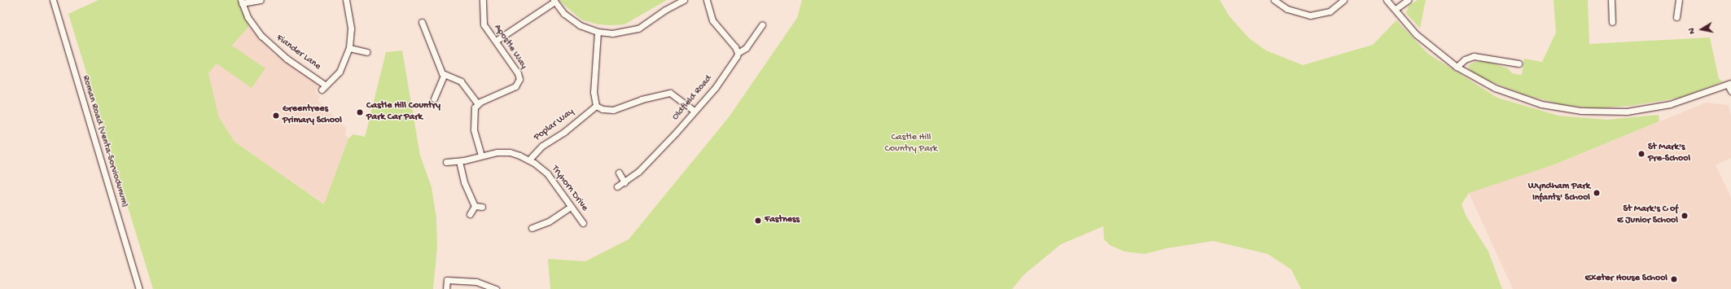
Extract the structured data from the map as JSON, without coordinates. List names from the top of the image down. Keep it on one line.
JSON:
{"streets":{"street":["Apostle Way","Fiander Lane","Oldfield Road","Poplar Way","Roman Road (Venta-Sorviodunum)","Tryhorn Drive"]},"crossings":[["Poplar Way","Tryhorn Drive"]],"parks":["Castle Hill Country Park"],"places":["Castle Hill Country Park Car Park","Greentrees Primary School","St Mark's Pre-School","Wyndham Park Infants' School","St Mark's C of E Junior School","Fastness","Exeter House School"],"north":"left"}
